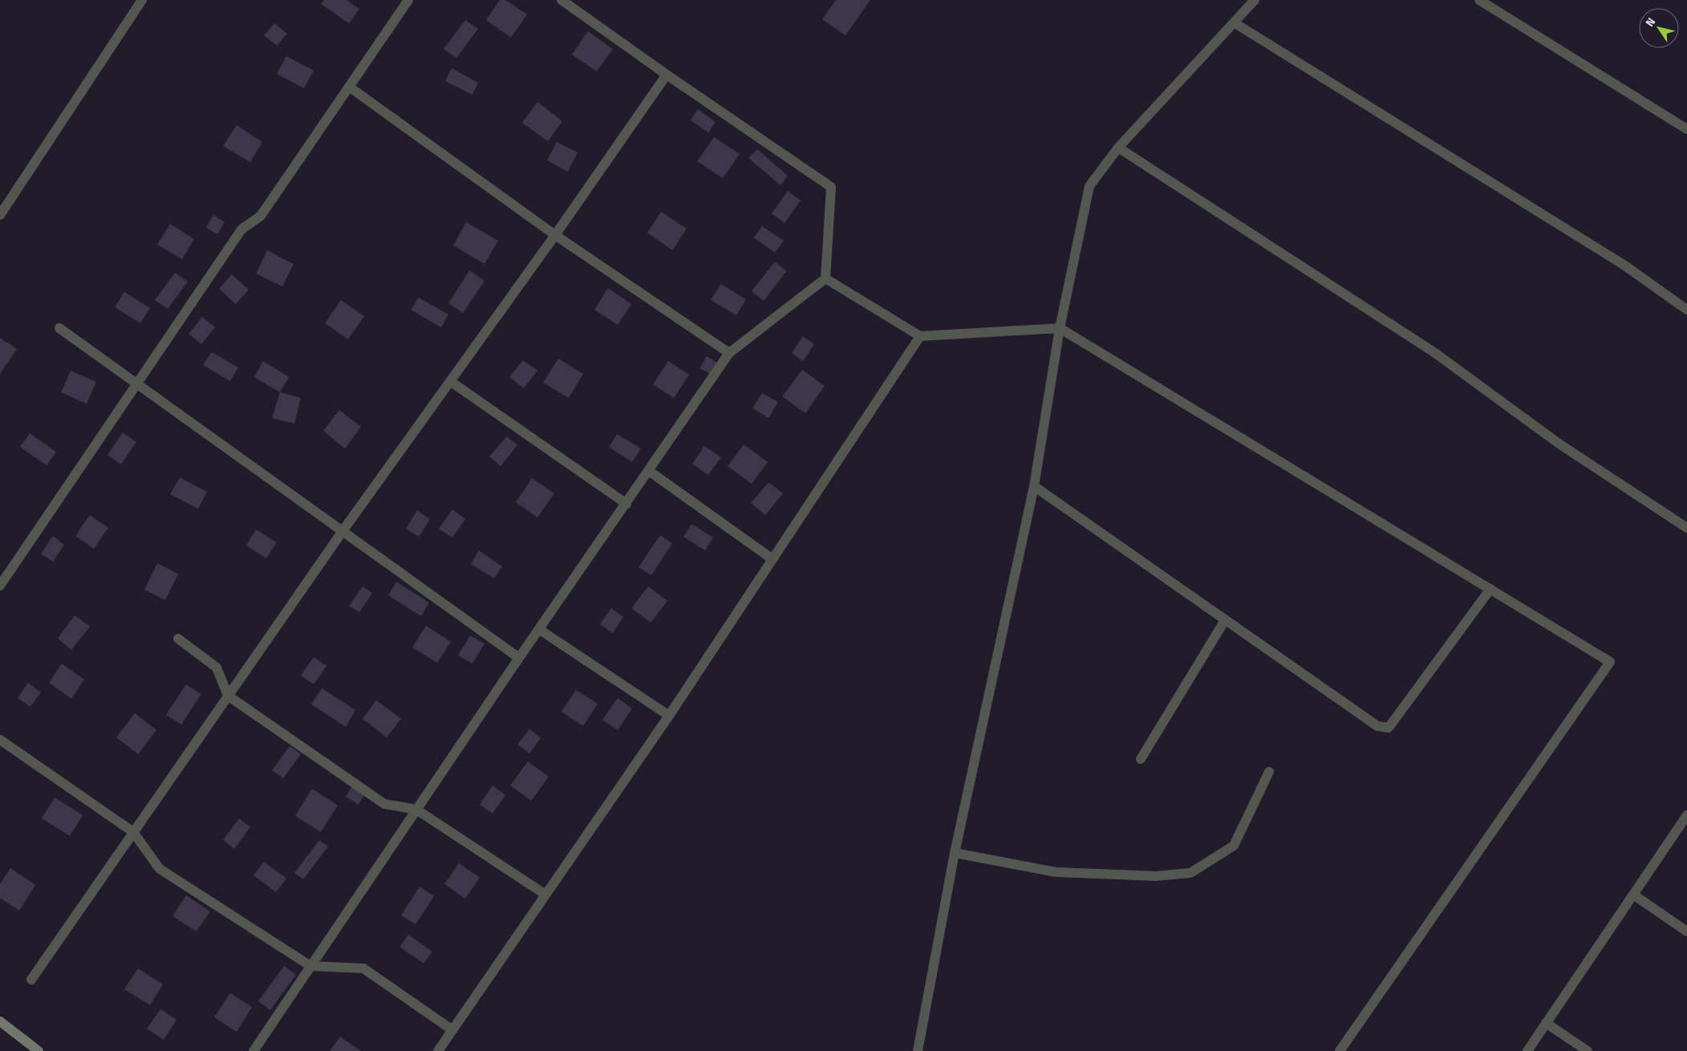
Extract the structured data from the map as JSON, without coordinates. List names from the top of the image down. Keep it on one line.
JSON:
{"north":"top left"}
